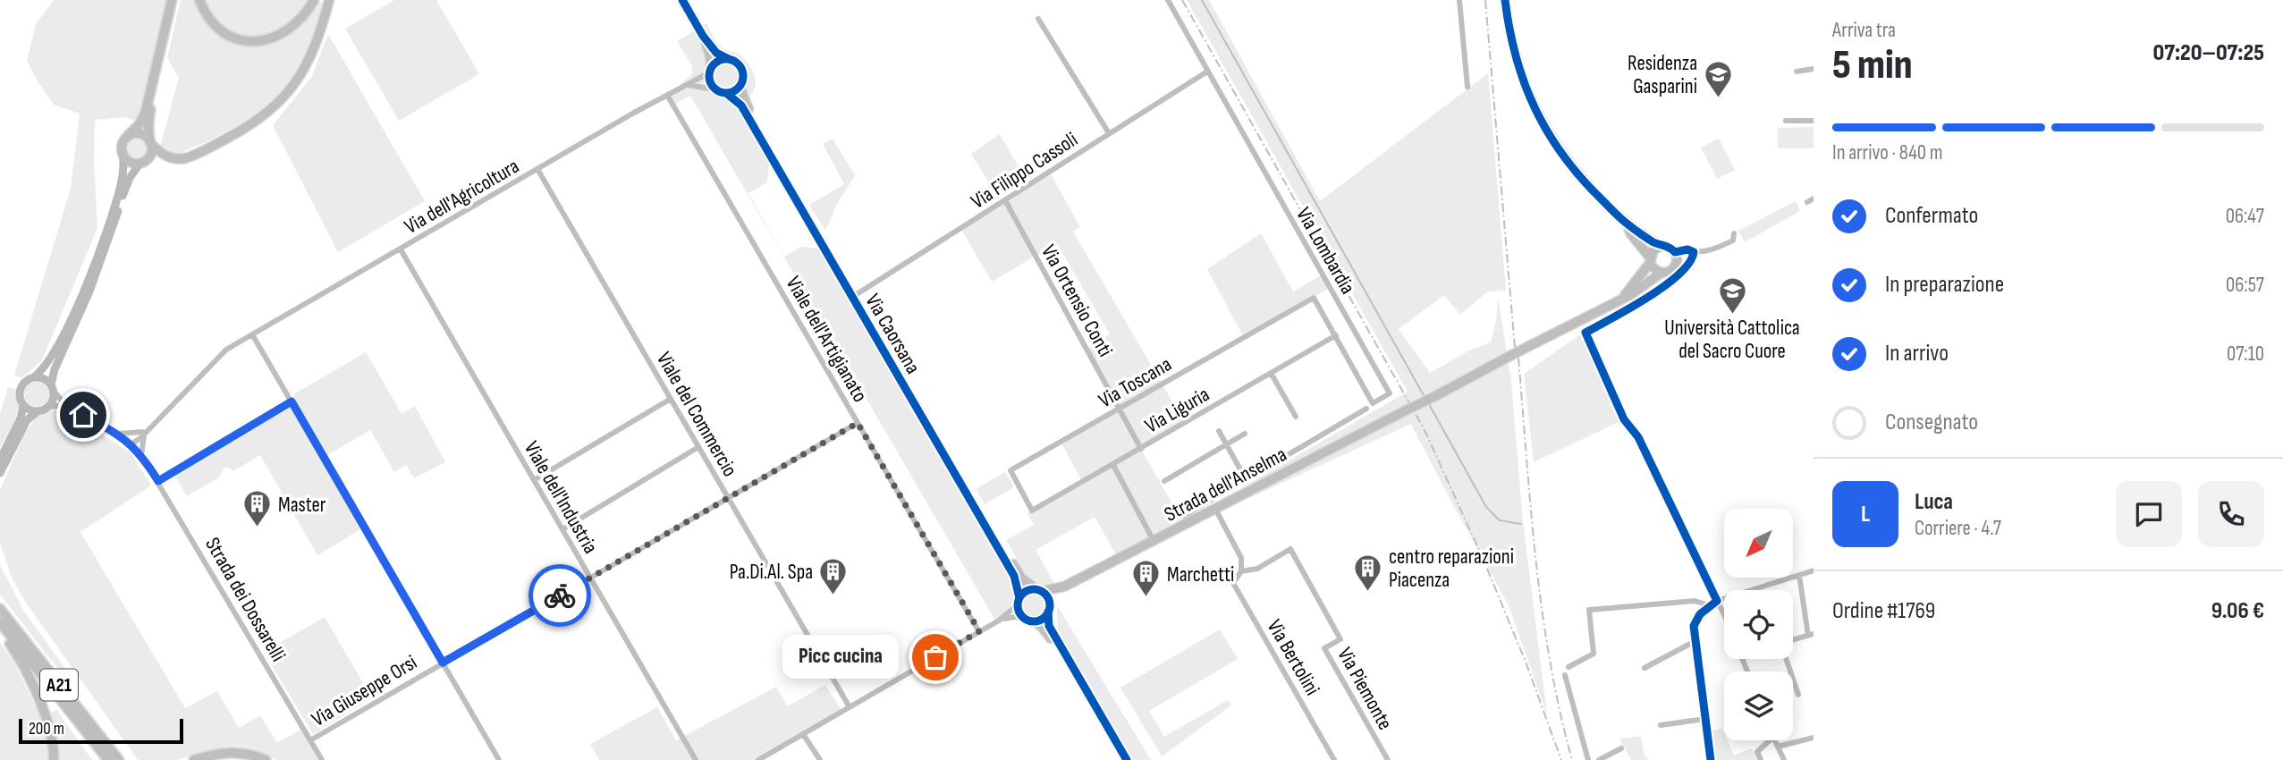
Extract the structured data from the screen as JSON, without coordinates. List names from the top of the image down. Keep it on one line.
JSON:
{"streets":{"highway":["A21"],"main road":["Via Caorsana","Strada dell'Anselma"],"street":["Via Filippo Cassoli","Via dell'Agricoltura","Via Lombardia","Via Ortensio Conti","Viale dell'Artigianato","Via Toscana","Via Liguria","Viale del Commercio","Viale dell'Industria","Strada dei Dossarelli","Via Bertolini","Via Piemonte","Via Giuseppe Orsi"]},"crossings":[["Via Filippo Cassoli","Via Lombardia"],["Via Filippo Cassoli","Via Ortensio Conti"],["Via Filippo Cassoli","Via Caorsana"],["Via dell'Agricoltura","Via Caorsana"],["Via dell'Agricoltura","Viale dell'Artigianato"],["Via dell'Agricoltura","Viale del Commercio"],["Via dell'Agricoltura","Viale dell'Industria"],["Via Lombardia","Via Toscana"],["Via Lombardia","Via Liguria"],["Via Ortensio Conti","Via Toscana"],["Via Ortensio Conti","Via Liguria"],["Via Caorsana","Strada dell'Anselma"],["Viale dell'Artigianato","Via Giuseppe Orsi"],["Via Toscana","Via Liguria"],["Viale del Commercio","Via Giuseppe Orsi"],["Viale dell'Industria","Via Giuseppe Orsi"],["Strada dei Dossarelli","Via Giuseppe Orsi"],["Via Bertolini","Via Piemonte"]],"places":{"school or university":["Residenza Gasparini","Università Cattolica del Sacro Cuore"],"building":["Master","centro reparazioni Piacenza","Pa.Di.Al. Spa","Marchetti"],"other":["Picc cucina"]},"scale_bar":"200 m","north":"bottom left","page":{"heading":["5 min","Arriva tra","07:20–07:25"],"panel":["Luca","Corriere · 4.7","Ordine #1769","9.06 €"],"bar":"In arrivo · 840 m","list":[["Confermato","06:47"],["In preparazione","06:57"],["In arrivo","07:10"],"Consegnato"],"round":"L","bubble":"Picc cucina","scale":"200 m"}}
